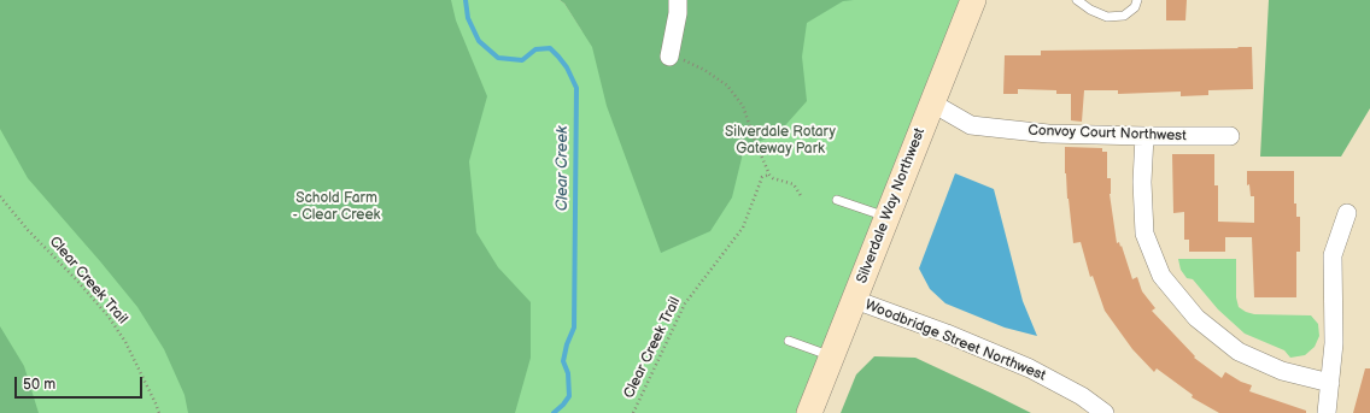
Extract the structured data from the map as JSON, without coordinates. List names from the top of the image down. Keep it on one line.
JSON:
{"streets":{"main road":["Silverdale Way Northwest"],"street":["Convoy Court Northwest","Woodbridge Street Northwest"],"path":["Clear Creek Trail"]},"crossings":[["Convoy Court Northwest","Silverdale Way Northwest"],["Silverdale Way Northwest","Woodbridge Street Northwest"]],"water":["Clear Creek"],"parks":["Silverdale Rotary Gateway Park","Schold Farm - Clear Creek"],"scale_bar":"50 m"}
